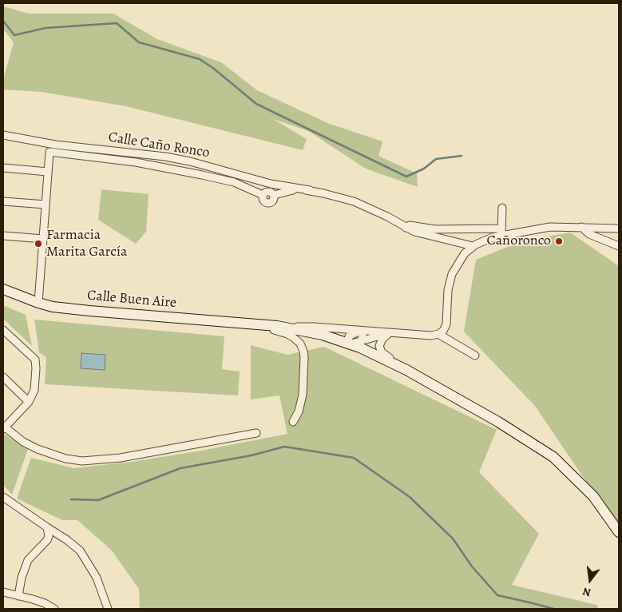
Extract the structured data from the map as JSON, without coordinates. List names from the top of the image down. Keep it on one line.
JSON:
{"streets":{"main road":["Calle Buen Aire"],"street":["Calle Caño Ronco"]},"places":["Cañoronco","Farmacia Marita García"],"north":"bottom"}
